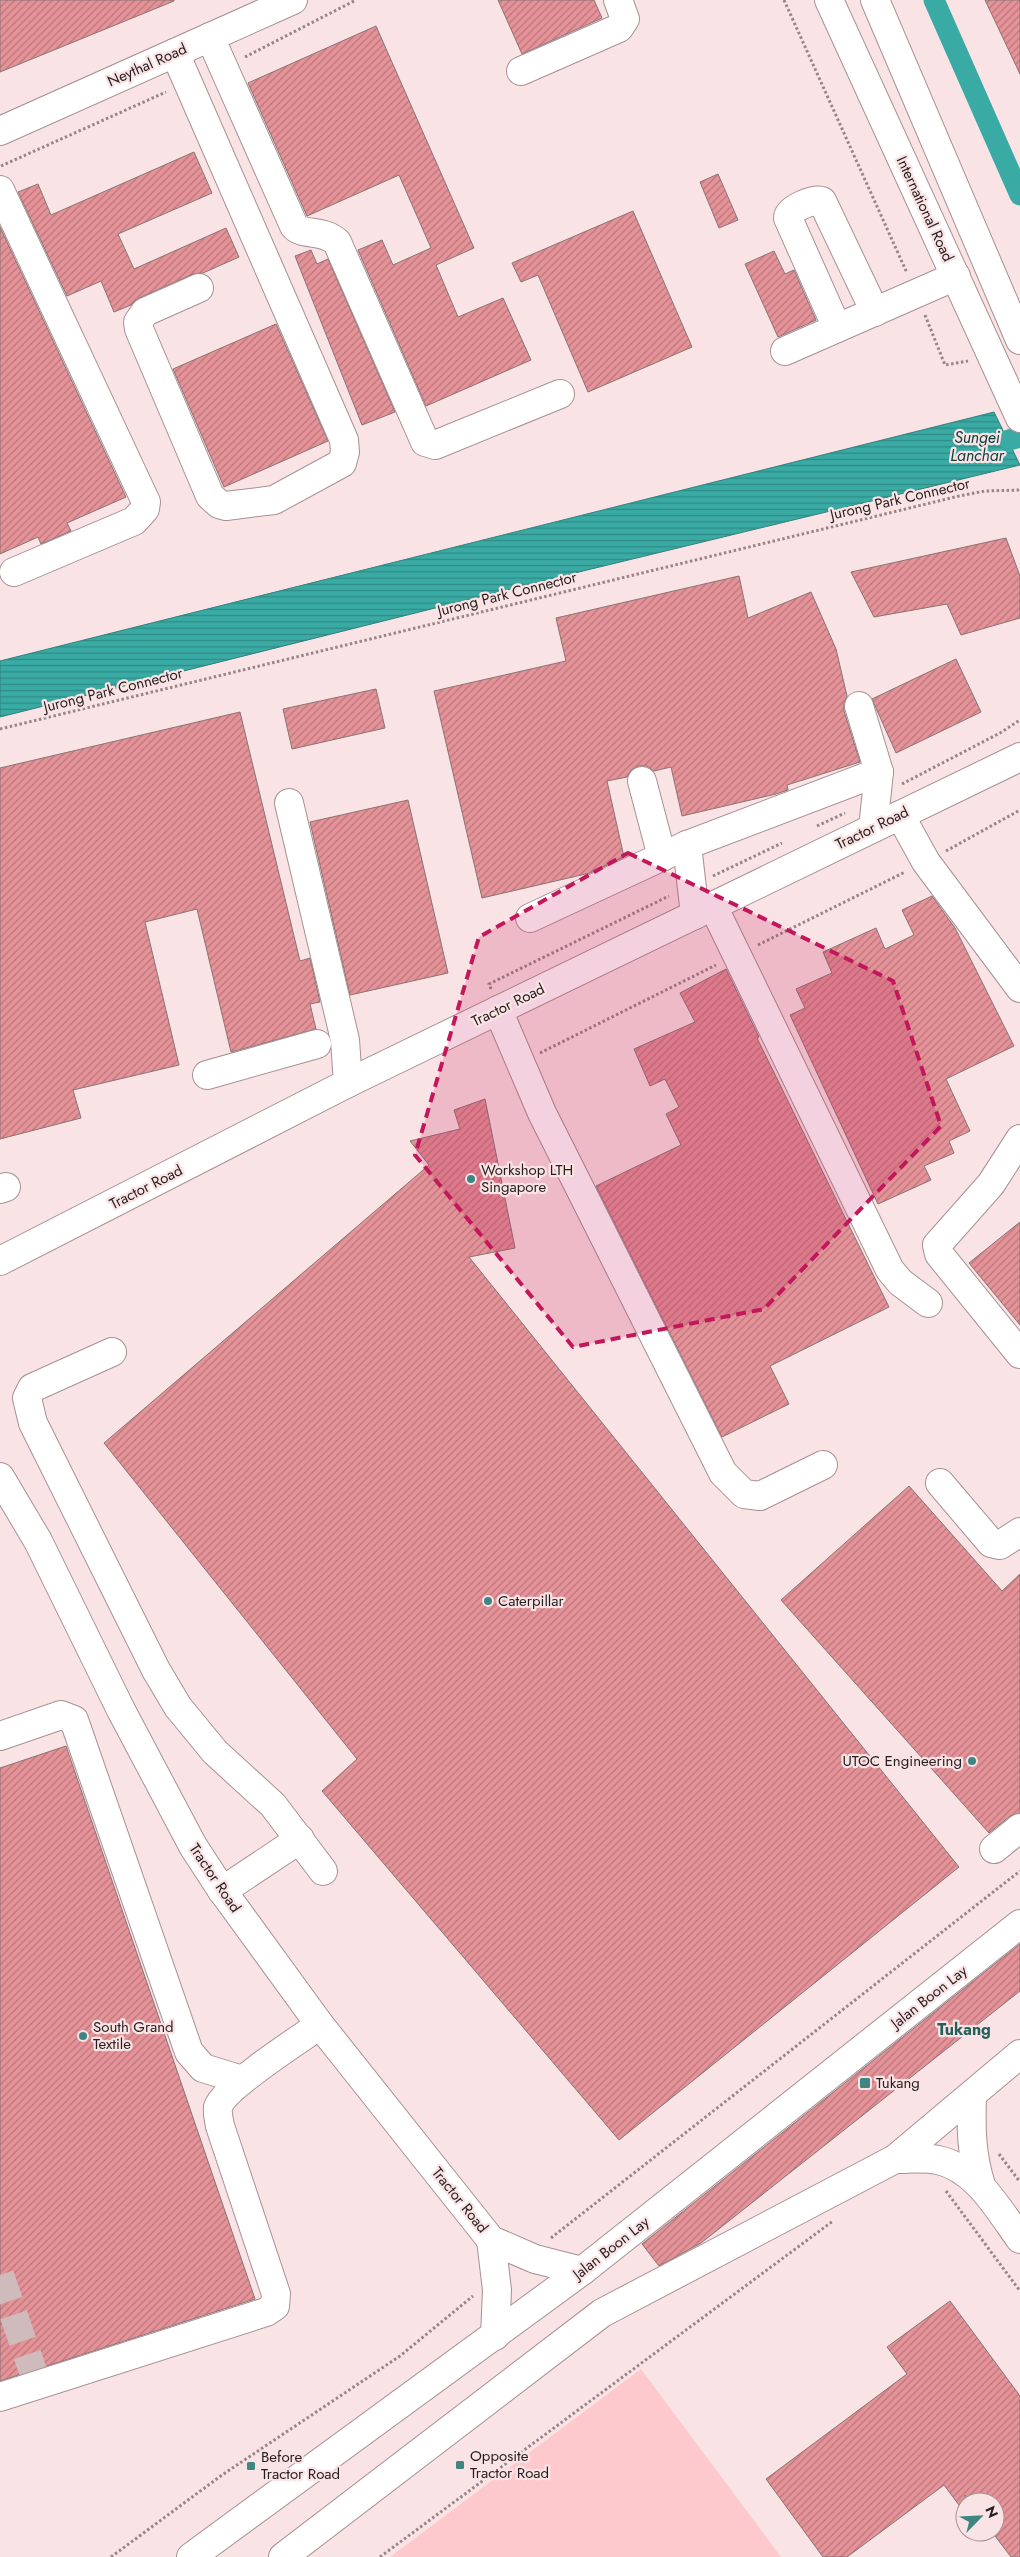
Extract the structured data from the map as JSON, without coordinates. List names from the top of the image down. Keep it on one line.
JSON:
{"streets":{"street":["Neythal Road","International Road","Tractor Road","Jalan Boon Lay"],"path":["Jurong Park Connector"]},"crossings":[["Tractor Road","Jalan Boon Lay"]],"districts":["Tukang"],"water":["Sungei Lanchar"],"places":{"other":["Workshop LTH Singapore","Caterpillar","UTOC Engineering","South Grand Textile"],"transit":["Tukang","Opposite Tractor Road","Before Tractor Road"]},"north":"top right"}
